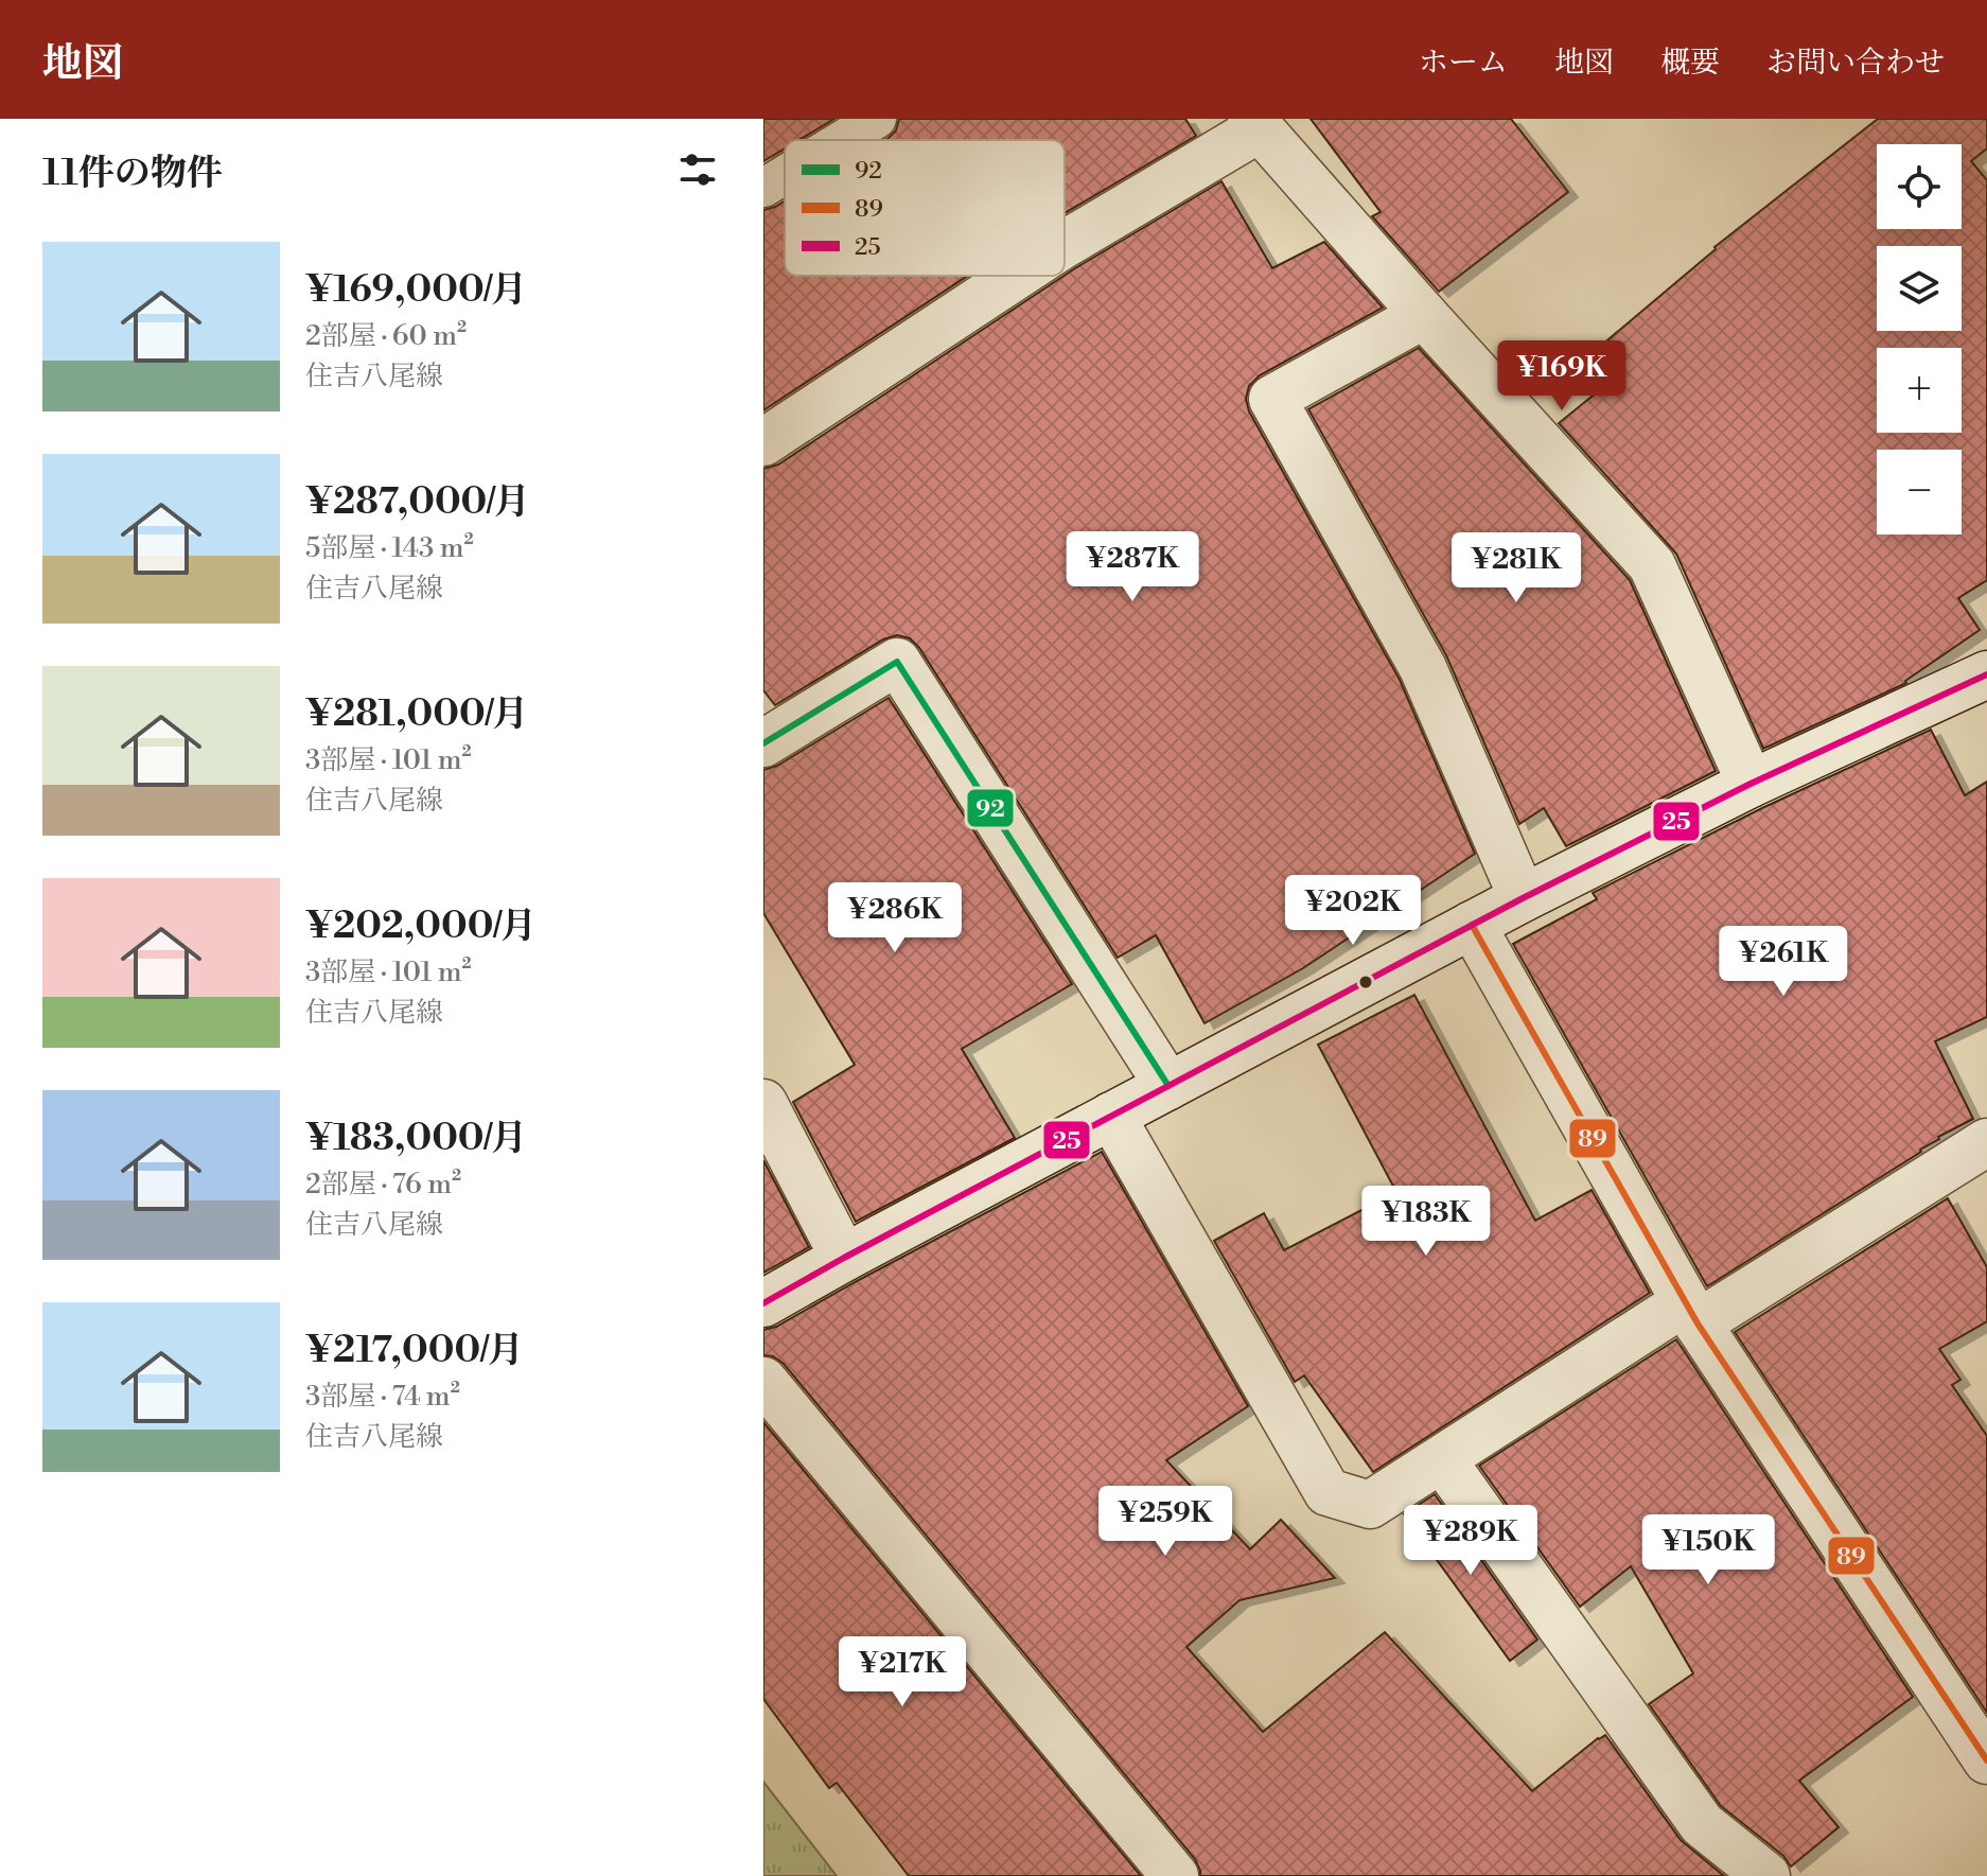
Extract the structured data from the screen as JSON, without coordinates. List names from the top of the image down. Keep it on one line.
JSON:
{"lines":["transit line 92","transit line 25","transit line 89"],"legend":["92","89","25"],"page":{"header":"地図","nav":["ホーム","地図","概要","お問い合わせ"],"heading":"11件の物件","map_buttons":["+","−"],"list":[{"name":"¥169,000/月","note":"2部屋 · 60 m² · 住吉八尾線"},{"name":"¥287,000/月","note":"5部屋 · 143 m² · 住吉八尾線"},{"name":"¥281,000/月","note":"3部屋 · 101 m² · 住吉八尾線"},{"name":"¥202,000/月","note":"3部屋 · 101 m² · 住吉八尾線"},{"name":"¥183,000/月","note":"2部屋 · 76 m² · 住吉八尾線"},{"name":"¥217,000/月","note":"3部屋 · 74 m² · 住吉八尾線"}],"price":["¥169K","¥287K","¥281K","¥202K","¥286K","¥261K","¥183K","¥259K","¥289K","¥150K","¥217K"]}}
